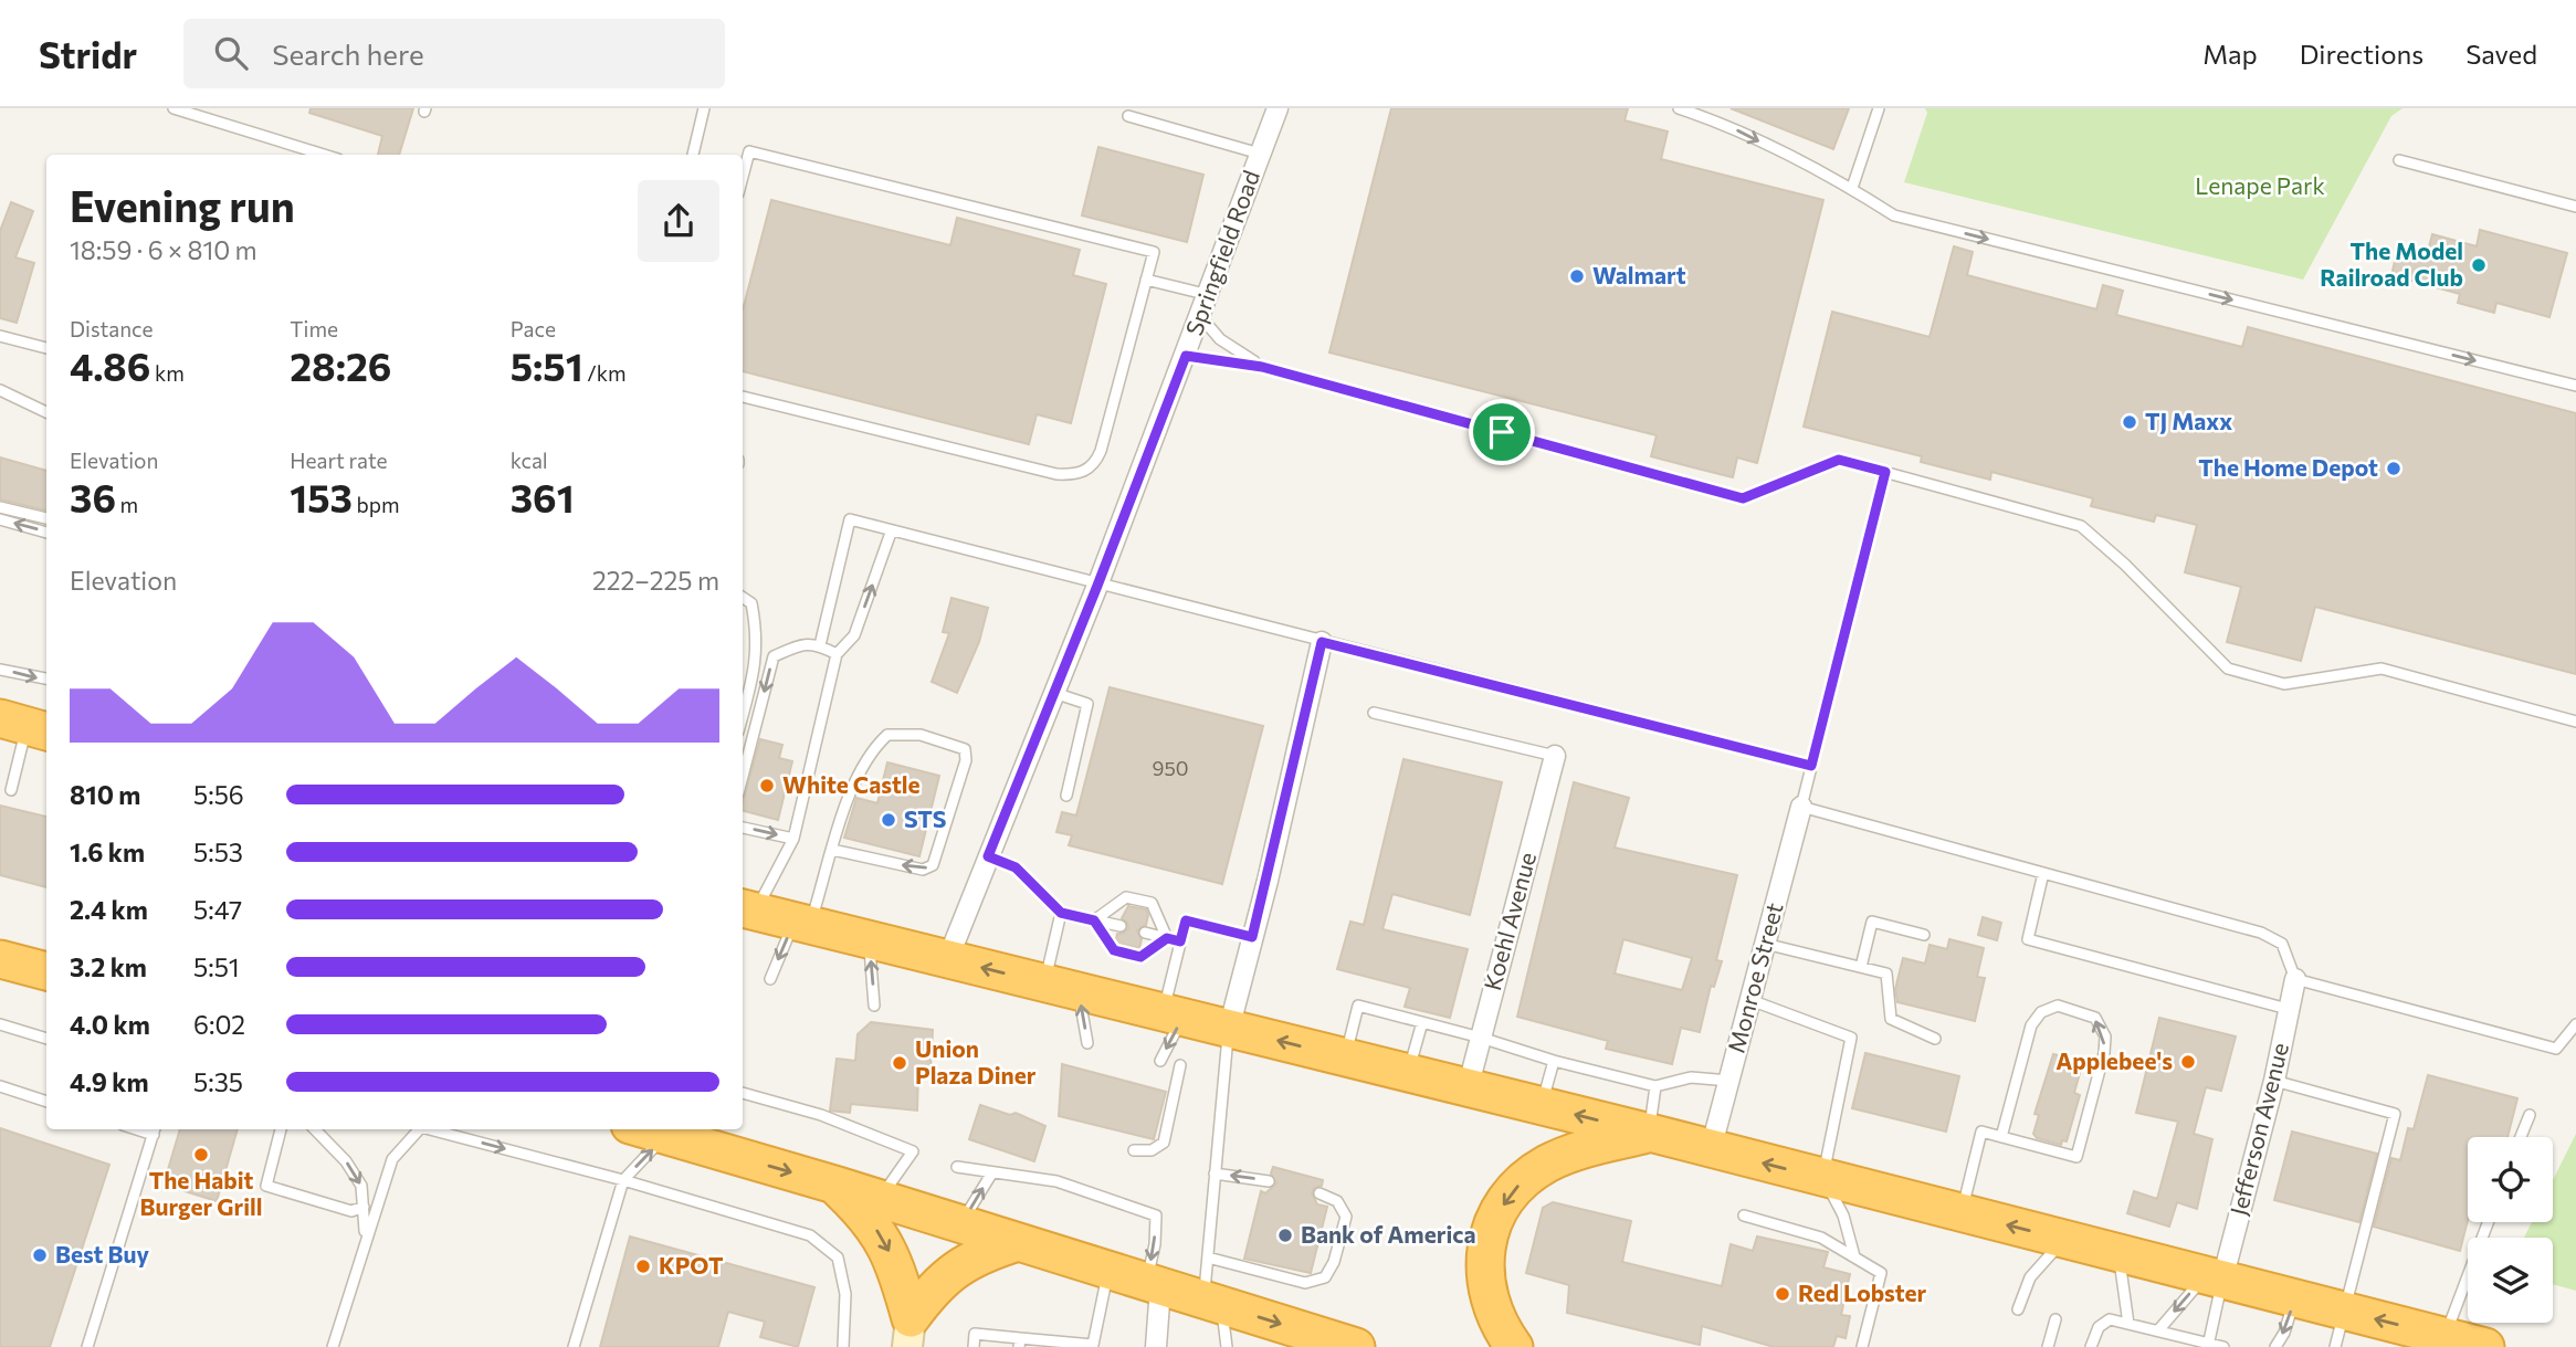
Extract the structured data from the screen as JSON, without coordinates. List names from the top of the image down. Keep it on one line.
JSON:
{"streets":{"street":["Springfield Road","Koehl Avenue","Monroe Street","Jefferson Avenue"]},"parks":["Lenape Park"],"places":["The Model Railroad Club","Walmart","TJ Maxx","The Home Depot","White Castle","STS","Applebee's","Union Plaza Diner","The Habit Burger Grill","Bank of America","Best Buy","KPOT","Red Lobster"],"house_numbers":["950"],"page":{"header":"Stridr","search":"Search here","nav":["Map","Directions","Saved"],"heading":["Evening run","18:59 · 6 × 810 m"],"stats":[["Distance","4.86 km"],["Time","28:26"],["Pace","5:51 /km"],["Elevation","36 m"],["Heart rate","153 bpm"],["kcal","361"]],"chart":["Elevation","222–225 m"],"list":[{"name":"810 m","note":"5:56"},{"name":"1.6 km","note":"5:53"},{"name":"2.4 km","note":"5:47"},{"name":"3.2 km","note":"5:51"},{"name":"4.0 km","note":"6:02"},{"name":"4.9 km","note":"5:35"}]}}
